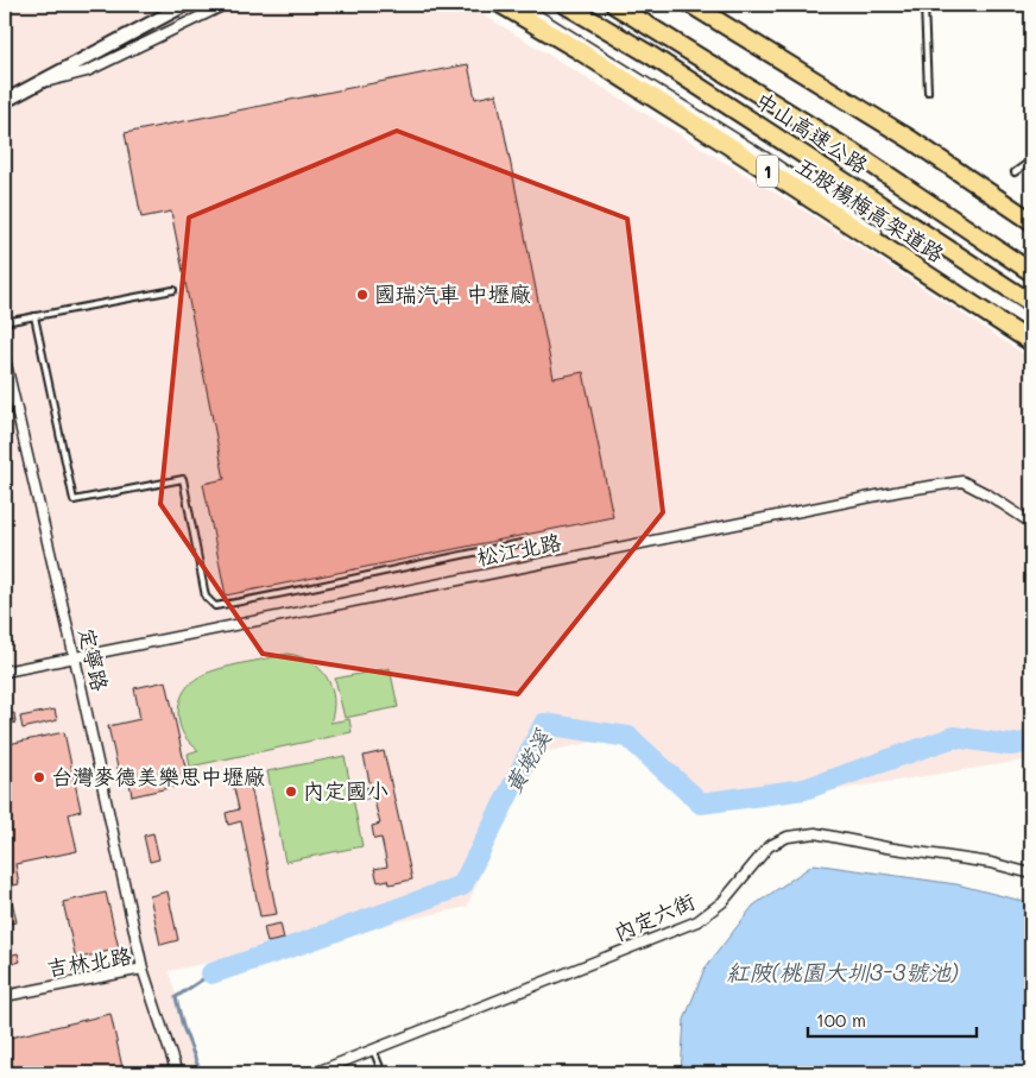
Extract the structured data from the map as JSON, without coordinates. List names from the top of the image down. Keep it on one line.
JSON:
{"streets":{"highway":["中山高速公路","1","五股楊梅高架道路"],"street":["松江北路","定寧路","內定六街","吉林北路"]},"crossings":[["松江北路","定寧路"],["定寧路","吉林北路"]],"water":["黃墘溪","紅陂(桃園大圳3-3號池)"],"places":["國瑞汽車 中壢廠","台灣麥德美樂思中壢廠","內定國小"],"scale_bar":"100 m"}
